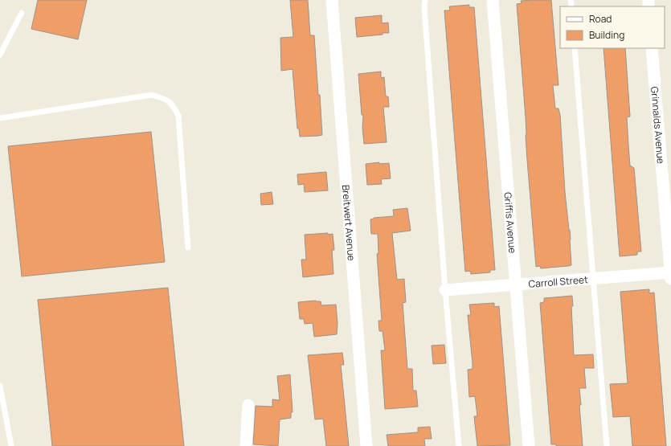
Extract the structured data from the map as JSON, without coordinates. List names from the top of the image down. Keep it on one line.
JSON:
{"streets":{"street":["Grinnalds Avenue","Breitwert Avenue","Griffis Avenue","Carroll Street"]},"crossings":[["Grinnalds Avenue","Carroll Street"],["Griffis Avenue","Carroll Street"]],"legend":["Road","Building"]}
